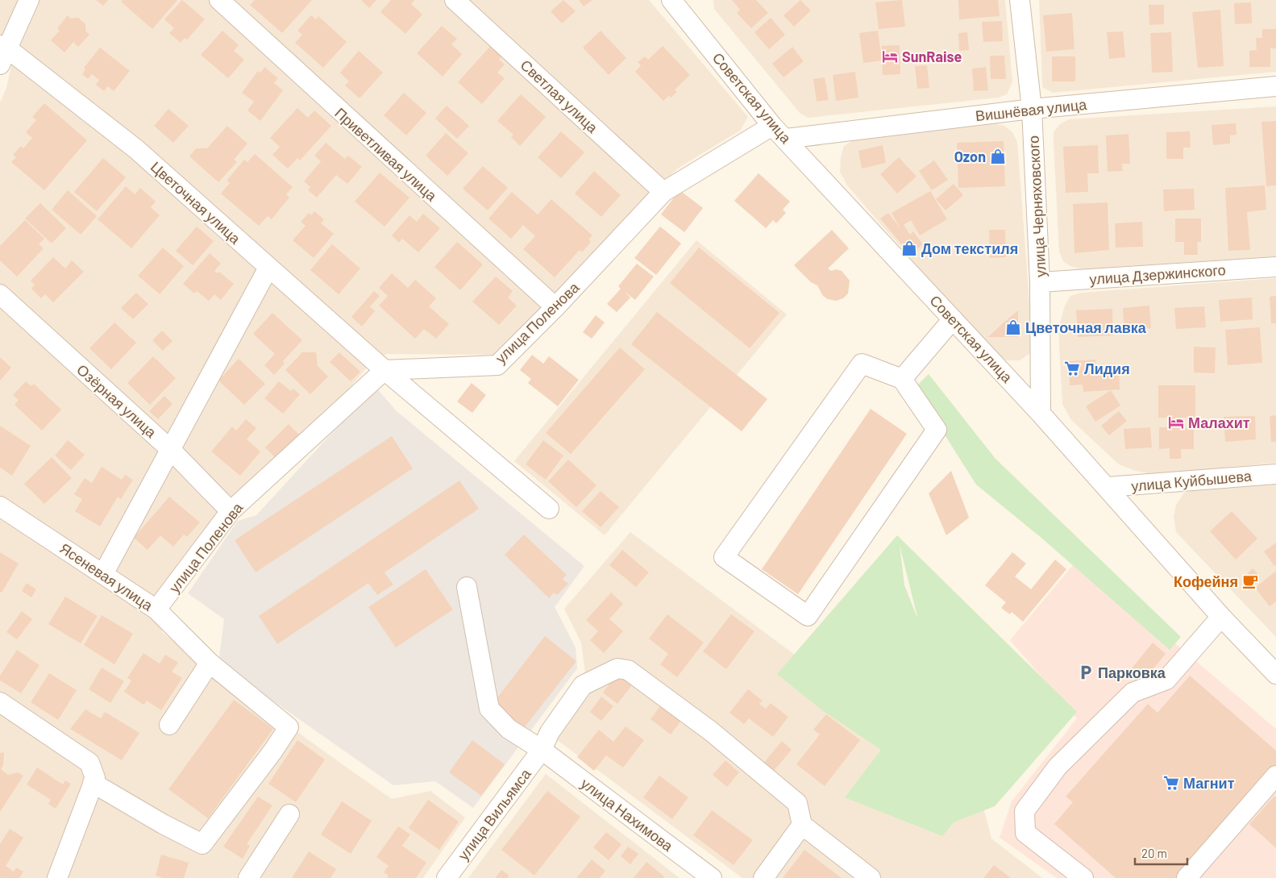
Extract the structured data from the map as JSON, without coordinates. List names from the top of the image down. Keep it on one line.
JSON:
{"streets":{"street":["Светлая улица","Советская улица","Вишнёвая улица","Приветливая улица","Цветочная улица","улица Черняховского","улица Дзержинского","улица Поленова","Озёрная улица","улица Куйбышева","Ясеневая улица","улица Вильямса","улица Нахимова"]},"crossings":[["Светлая улица","улица Поленова"],["Советская улица","Вишнёвая улица"],["Советская улица","улица Черняховского"],["Советская улица","улица Поленова"],["Советская улица","улица Куйбышева"],["Вишнёвая улица","улица Черняховского"],["Вишнёвая улица","улица Поленова"],["Приветливая улица","улица Поленова"],["Цветочная улица","улица Поленова"],["улица Черняховского","улица Дзержинского"],["улица Поленова","Озёрная улица"],["улица Поленова","Ясеневая улица"],["улица Вильямса","улица Нахимова"]],"places":{"hotel":["SunRaise","Малахит"],"shop":["Ozon","Дом текстиля","Цветочная лавка"],"supermarket":["Лидия","Магнит"],"cafe":["Кофейня"],"parking":["Парковка"]},"scale_bar":"20 m"}
